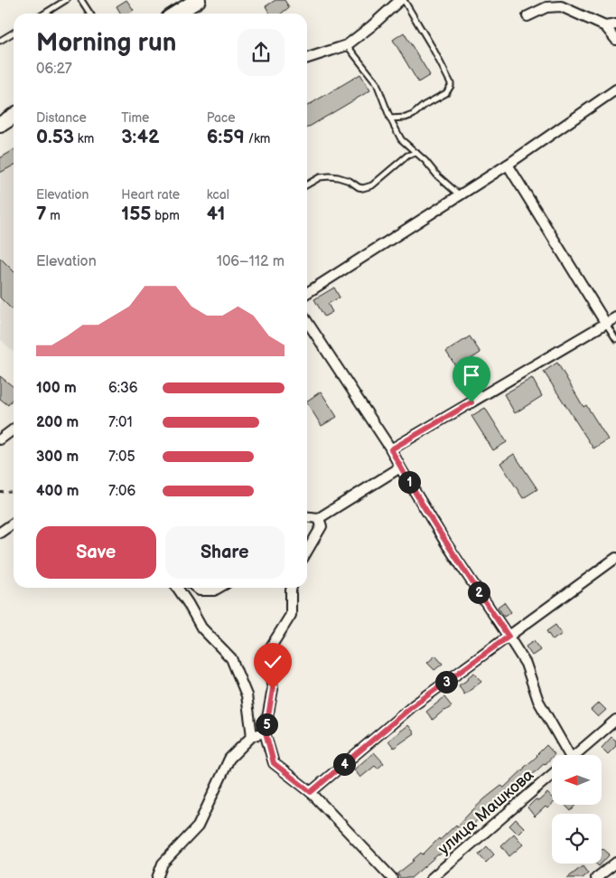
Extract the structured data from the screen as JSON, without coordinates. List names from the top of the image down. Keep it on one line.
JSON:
{"streets":{"street":["улица Машкова"]},"north":"left","page":{"heading":["Morning run","06:27"],"stats":[["Distance","0.53 km"],["Time","3:42"],["Pace","6:59 /km"],["Elevation","7 m"],["Heart rate","155 bpm"],["kcal","41"]],"chart":["Elevation","106–112 m"],"list":[{"name":"100 m","note":"6:36"},{"name":"200 m","note":"7:01"},{"name":"300 m","note":"7:05"},{"name":"400 m","note":"7:06"}],"pins":["1","2","3","5","4"],"buttons":["Save","Share"]}}
